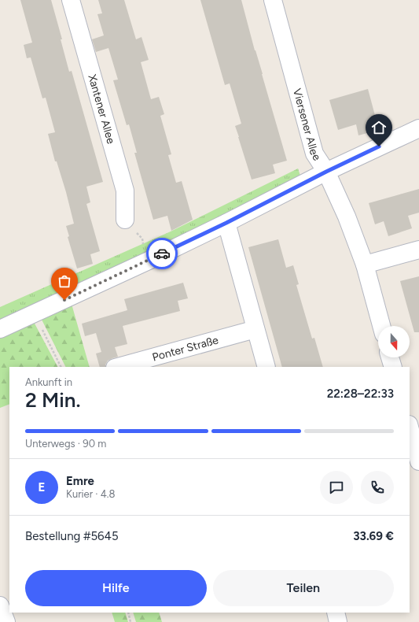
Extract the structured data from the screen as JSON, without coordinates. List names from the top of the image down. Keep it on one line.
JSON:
{"streets":{"street":["Xantener Allee","Viersener Allee","Ponter Straße"]},"north":"bottom","page":{"heading":["2 Min.","Ankunft in","22:28–22:33"],"panel":["Emre","Kurier · 4.8","Bestellung #5645","33.69 €"],"bar":"Unterwegs · 90 m","round":"E","buttons":["Hilfe","Teilen"]}}
